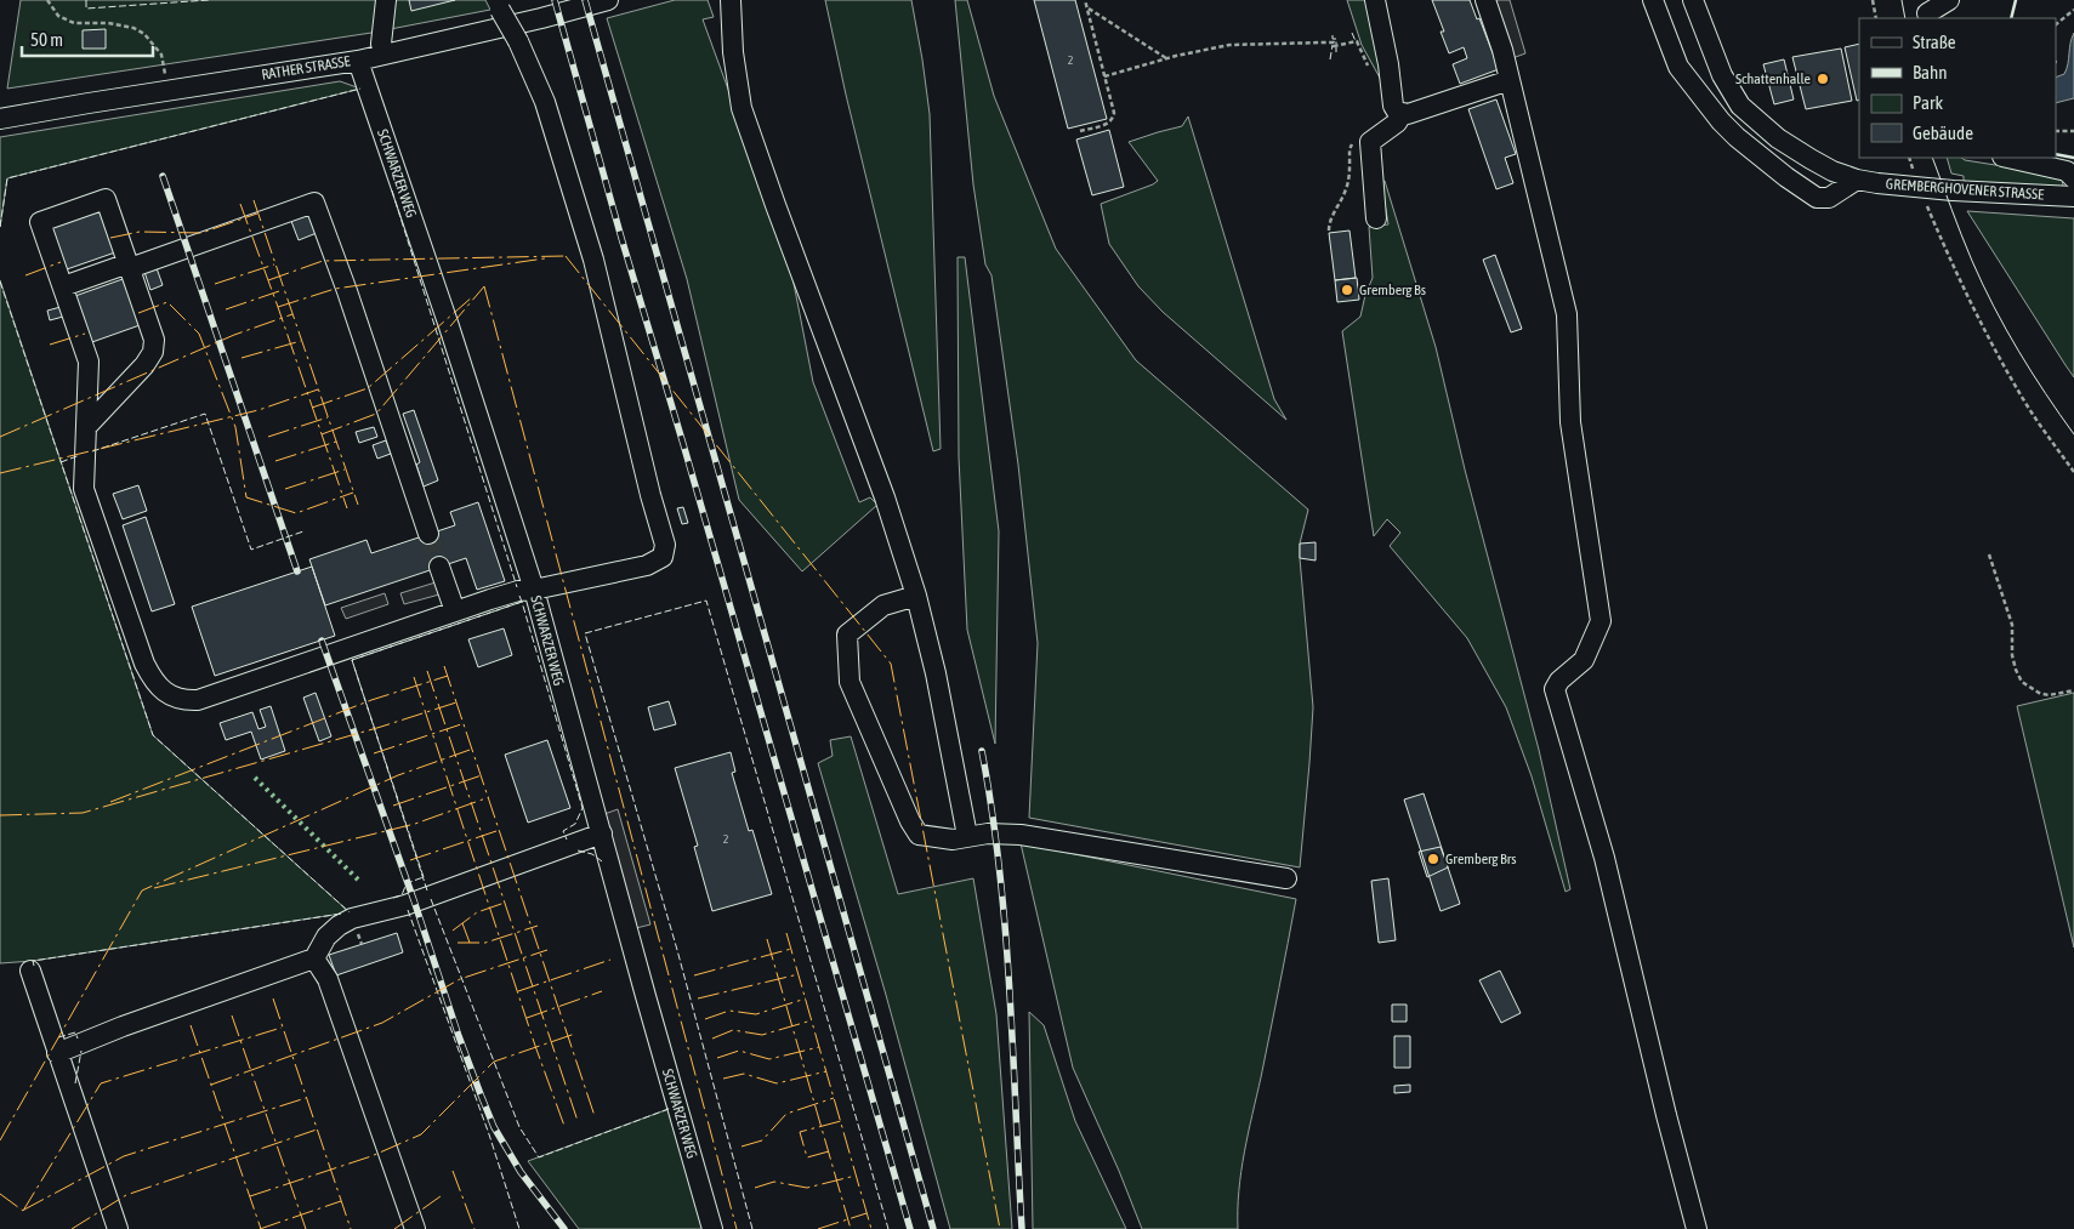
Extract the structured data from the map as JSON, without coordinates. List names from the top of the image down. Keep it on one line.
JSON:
{"streets":{"street":["RATHER STRASSE","SCHWARZER WEG","GREMBERGHOVENER STRASSE"]},"crossings":[["RATHER STRASSE","SCHWARZER WEG"]],"places":["Schattenhalle","Gremberg Bs","Gremberg Brs"],"house_numbers":["2","2"],"legend":["Straße","Bahn","Park","Gebäude"],"scale_bar":"50 m"}
